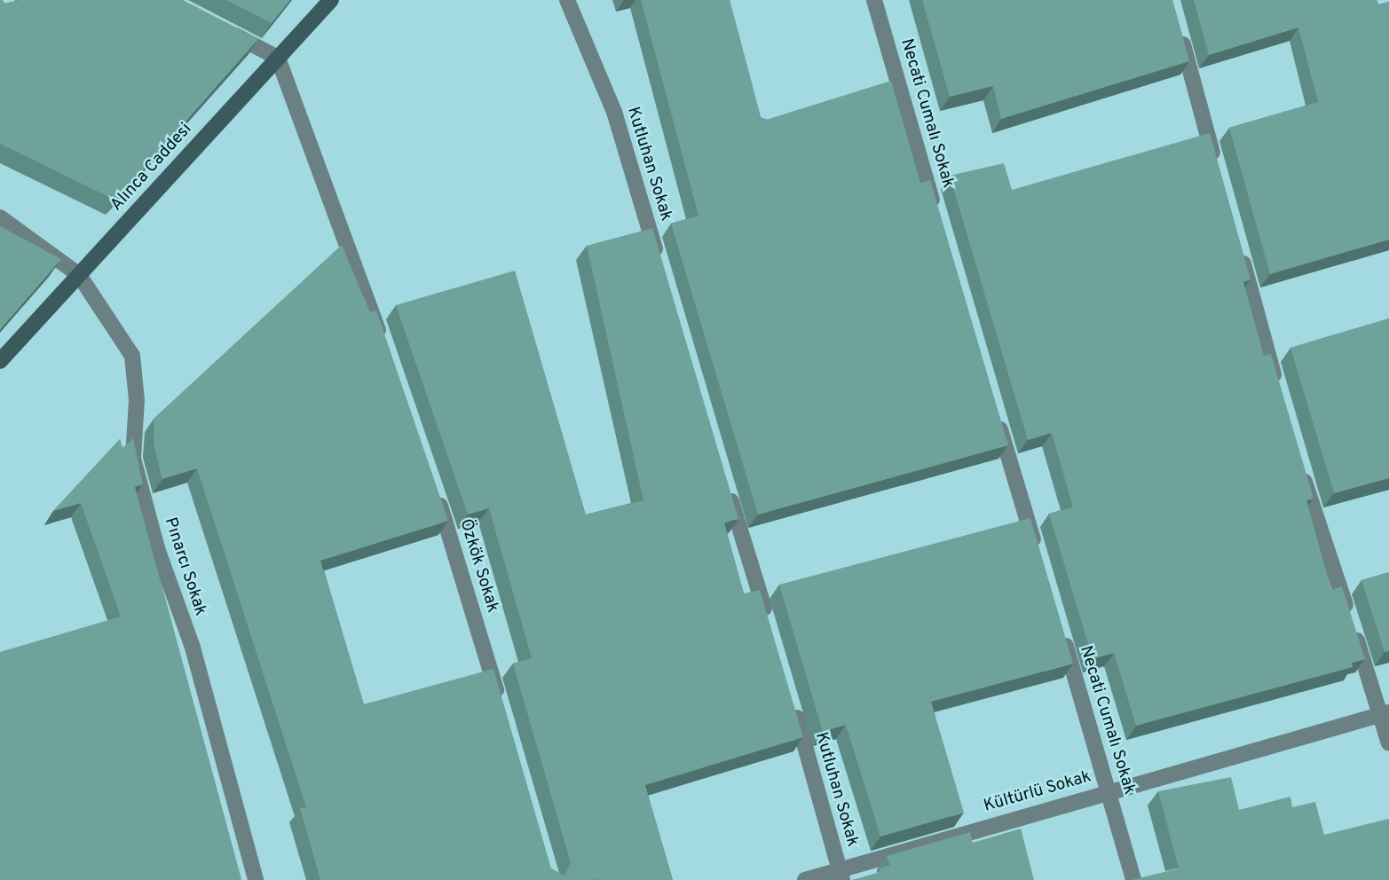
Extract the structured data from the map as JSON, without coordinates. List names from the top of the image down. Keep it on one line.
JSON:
{"streets":{"main road":["Alınca Caddesi"],"street":["Necati Cumalı Sokak","Kutluhan Sokak","Özkök Sokak","Pınarcı Sokak","Kültürlü Sokak"]},"crossings":[["Necati Cumalı Sokak","Kültürlü Sokak"],["Kutluhan Sokak","Kültürlü Sokak"],["Alınca Caddesi","Pınarcı Sokak"]]}
